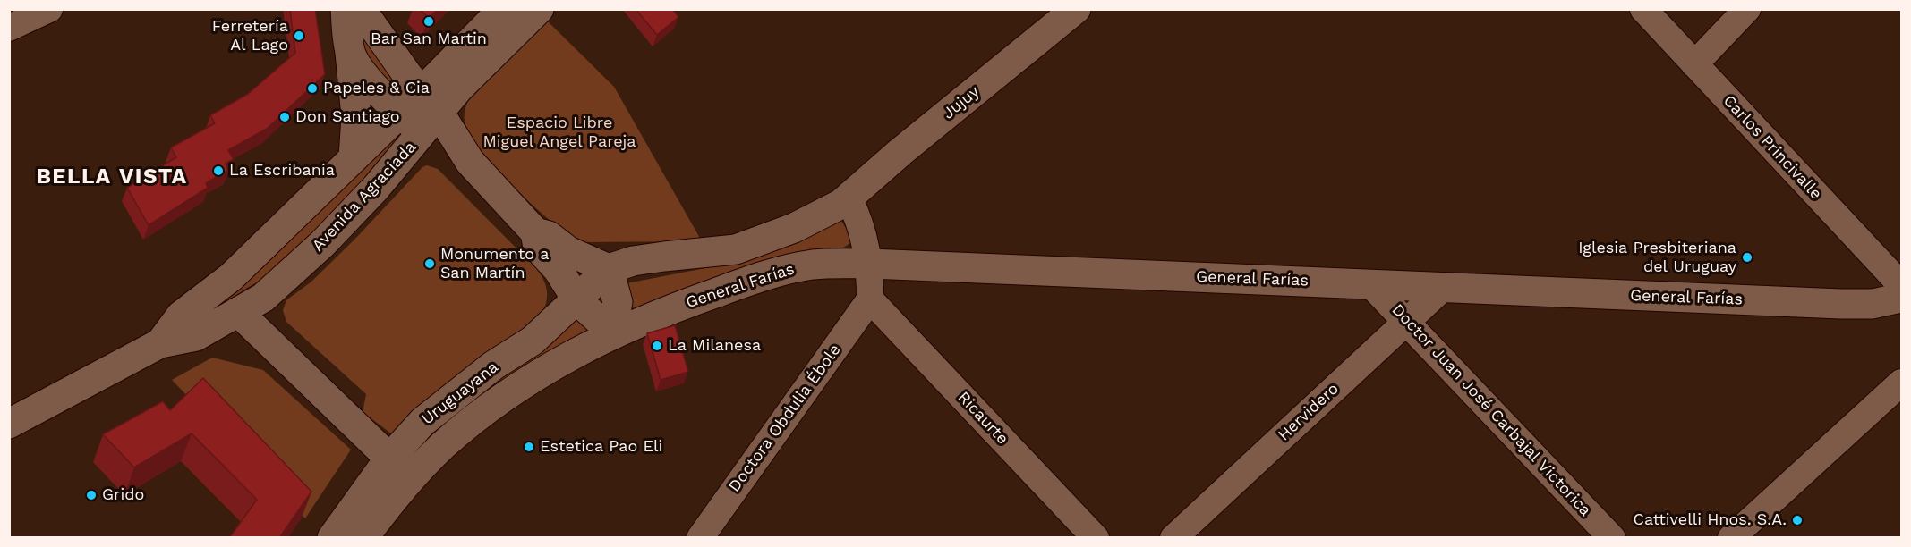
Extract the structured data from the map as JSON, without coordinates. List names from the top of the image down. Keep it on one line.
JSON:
{"streets":{"street":["Jujuy","Carlos Princivalle","Avenida Agraciada","General Farías","Uruguayana","Doctor Juan José Carbajal Victorica","Hervidero","Doctora Obdulia Ébole","Ricaurte"]},"crossings":[["Jujuy","Uruguayana"],["General Farías","Uruguayana"],["General Farías","Doctor Juan José Carbajal Victorica"],["General Farías","Hervidero"],["Doctor Juan José Carbajal Victorica","Hervidero"],["Doctora Obdulia Ébole","Ricaurte"]],"districts":["BELLA VISTA"],"parks":["Espacio Libre Miguel Angel Pareja"],"places":["Bar San Martin","Ferretería Al Lago","Papeles & Cia","Don Santiago","La Escribania","Iglesia Presbiteriana del Uruguay","Monumento a San Martín","La Milanesa","Estetica Pao Eli","Grido","Cattivelli Hnos. S.A."]}
